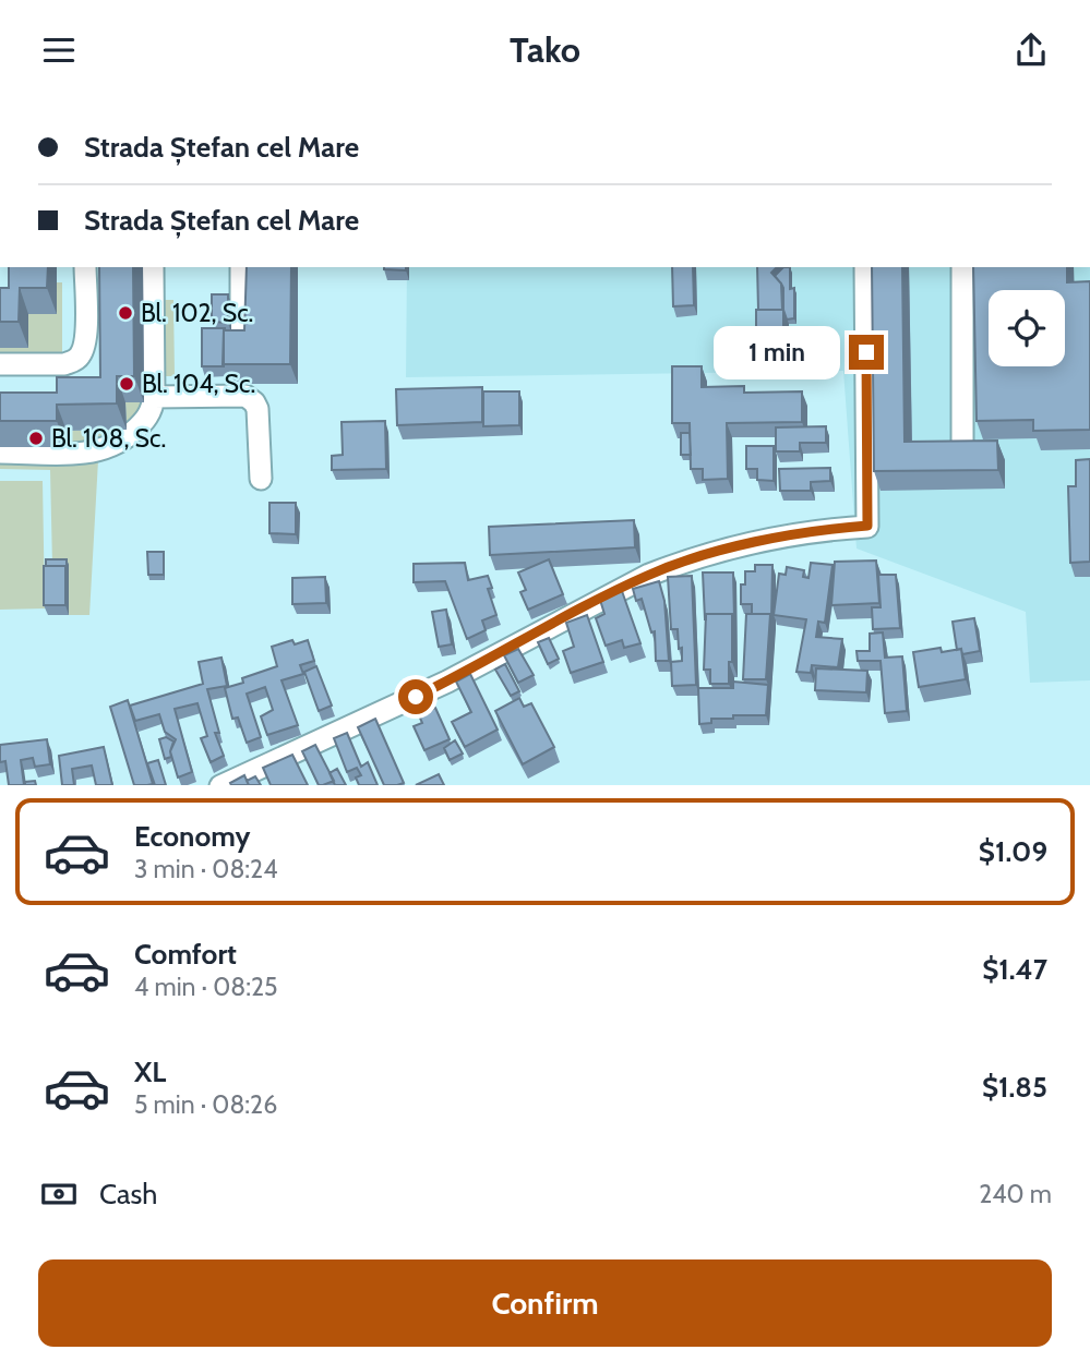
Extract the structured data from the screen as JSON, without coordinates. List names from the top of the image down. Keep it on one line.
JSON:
{"places":["Bl. 102, Sc.","Bl. 104, Sc.","Bl. 108, Sc."],"page":{"header":"Tako","banner":["Strada Ștefan cel Mare","Strada Ștefan cel Mare"],"bubble":"1 min","list":[{"name":"Economy","note":"3 min · 08:24","value":"$1.09"},{"name":"Comfort","note":"4 min · 08:25","value":"$1.47"},{"name":"XL","note":"5 min · 08:26","value":"$1.85"}],"pay":["Cash","240 m"],"buttons":"Confirm"}}
